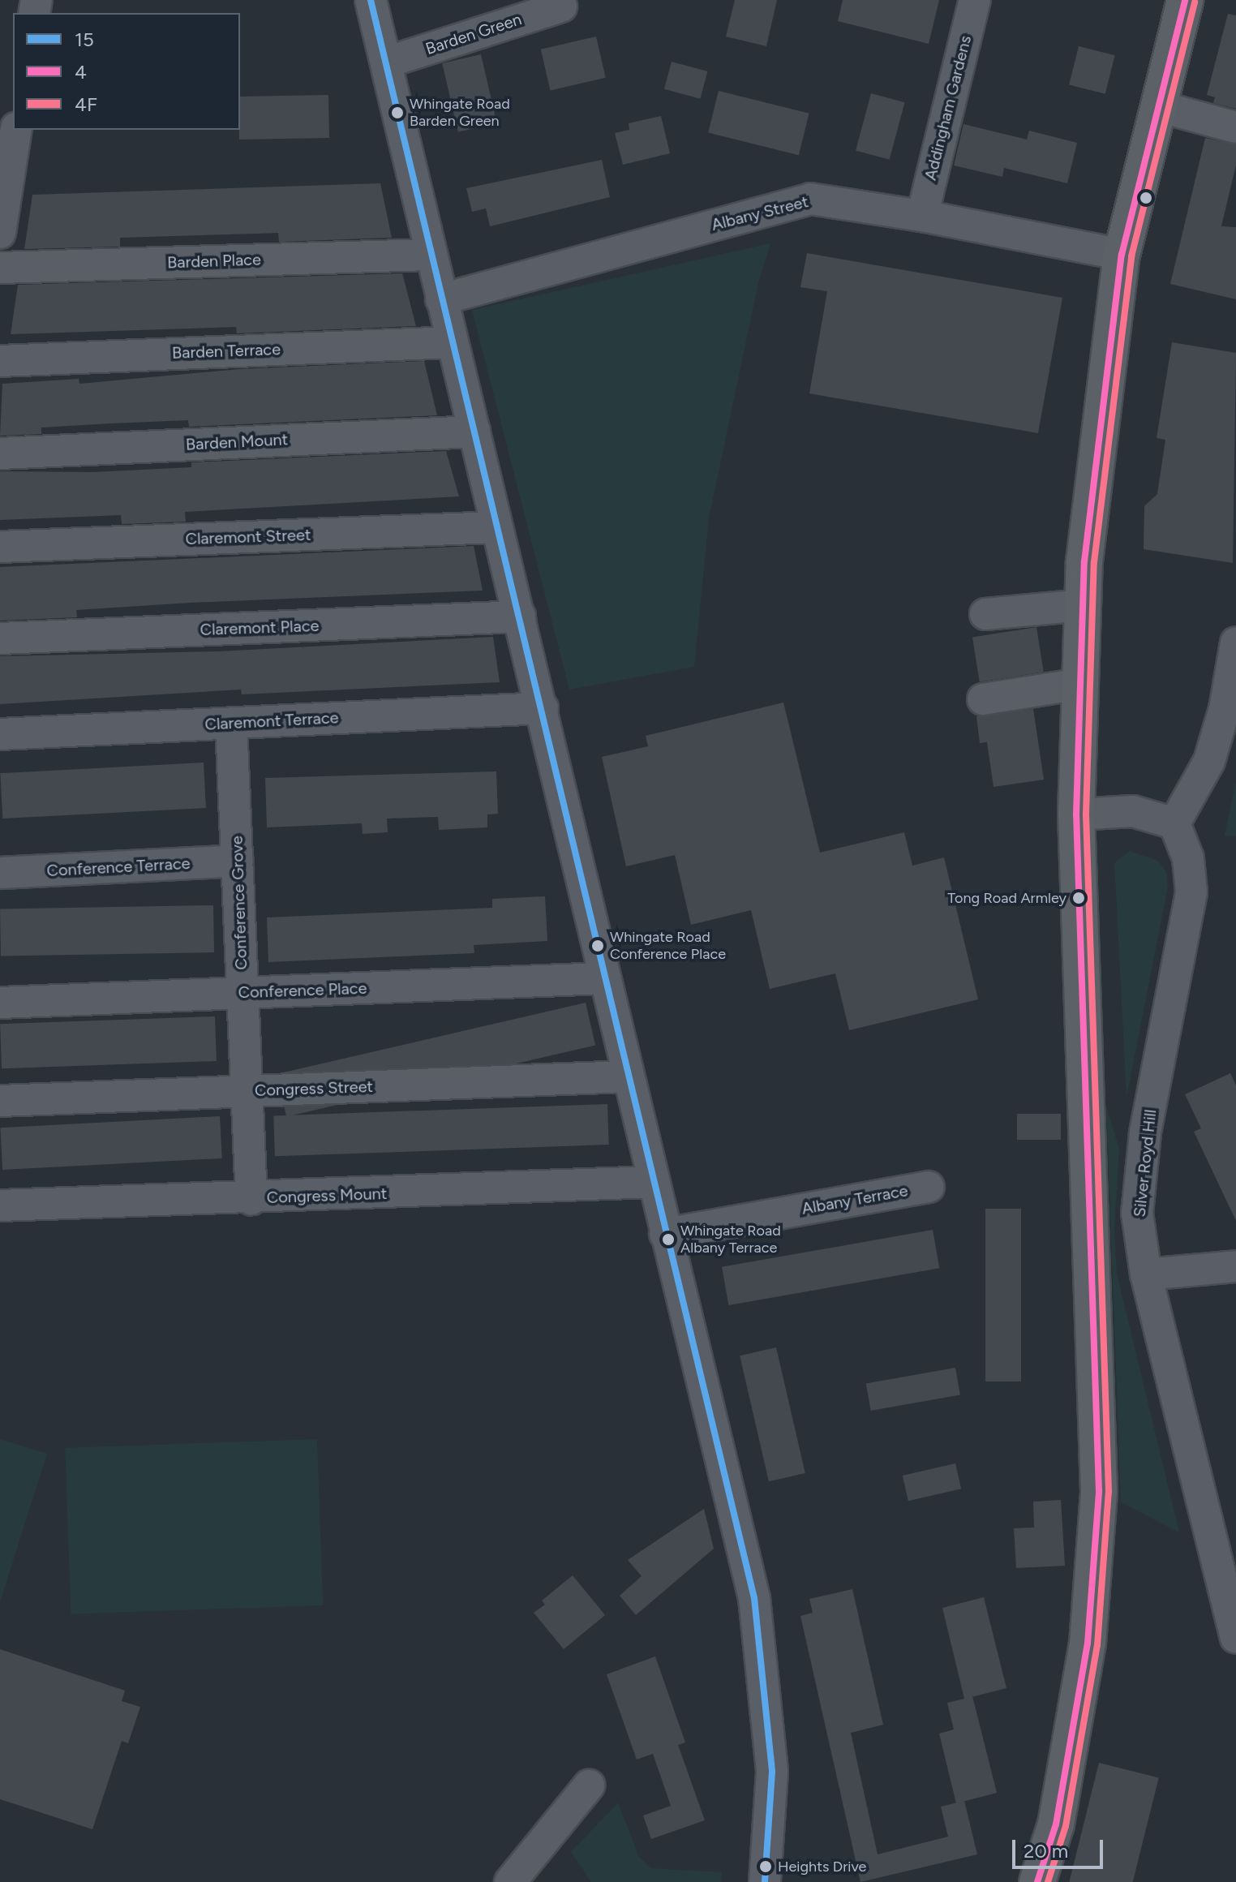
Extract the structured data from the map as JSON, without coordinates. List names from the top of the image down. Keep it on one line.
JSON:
{"streets":{"street":["Barden Green","Addingham Gardens","Albany Street","Barden Place","Barden Terrace","Barden Mount","Claremont Street","Claremont Place","Claremont Terrace","Conference Terrace","Conference Grove","Conference Place","Congress Street","Silver Royd Hill","Congress Mount","Albany Terrace"]},"crossings":[["Addingham Gardens","Albany Street"],["Claremont Terrace","Conference Grove"],["Conference Terrace","Conference Grove"],["Conference Grove","Conference Place"],["Conference Grove","Congress Street"],["Conference Grove","Congress Mount"]],"places":["Whingate Road Barden Green","Tong Road Armley","Whingate Road Conference Place","Whingate Road Albany Terrace","Heights Drive"],"lines":["transit line 15","transit line 4","transit line 4F"],"legend":["15","4","4F"],"scale_bar":"20 m"}
